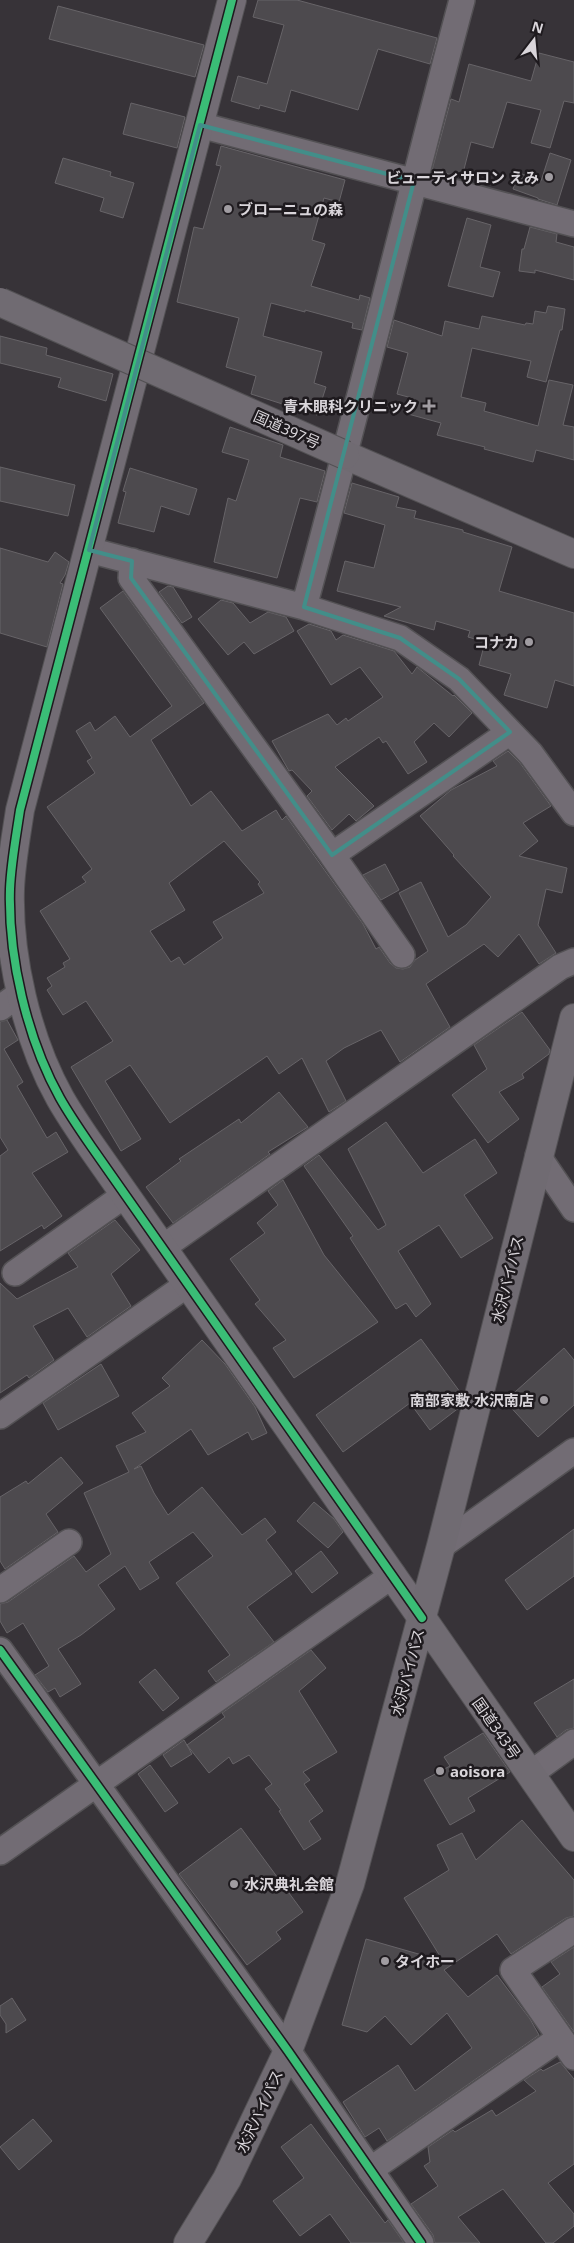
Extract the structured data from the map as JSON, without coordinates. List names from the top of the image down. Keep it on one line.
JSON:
{"streets":{"highway":["国道397号","水沢バイパス","国道343号"]},"crossings":[["水沢バイパス","国道343号"]],"places":{"other":["ビューティサロン えみ","ブローニュの森","コナカ","南部家敷 水沢南店","aoisora","水沢典礼会館","タイホー"],"health":["青木眼科クリニック"]},"north":"top"}
